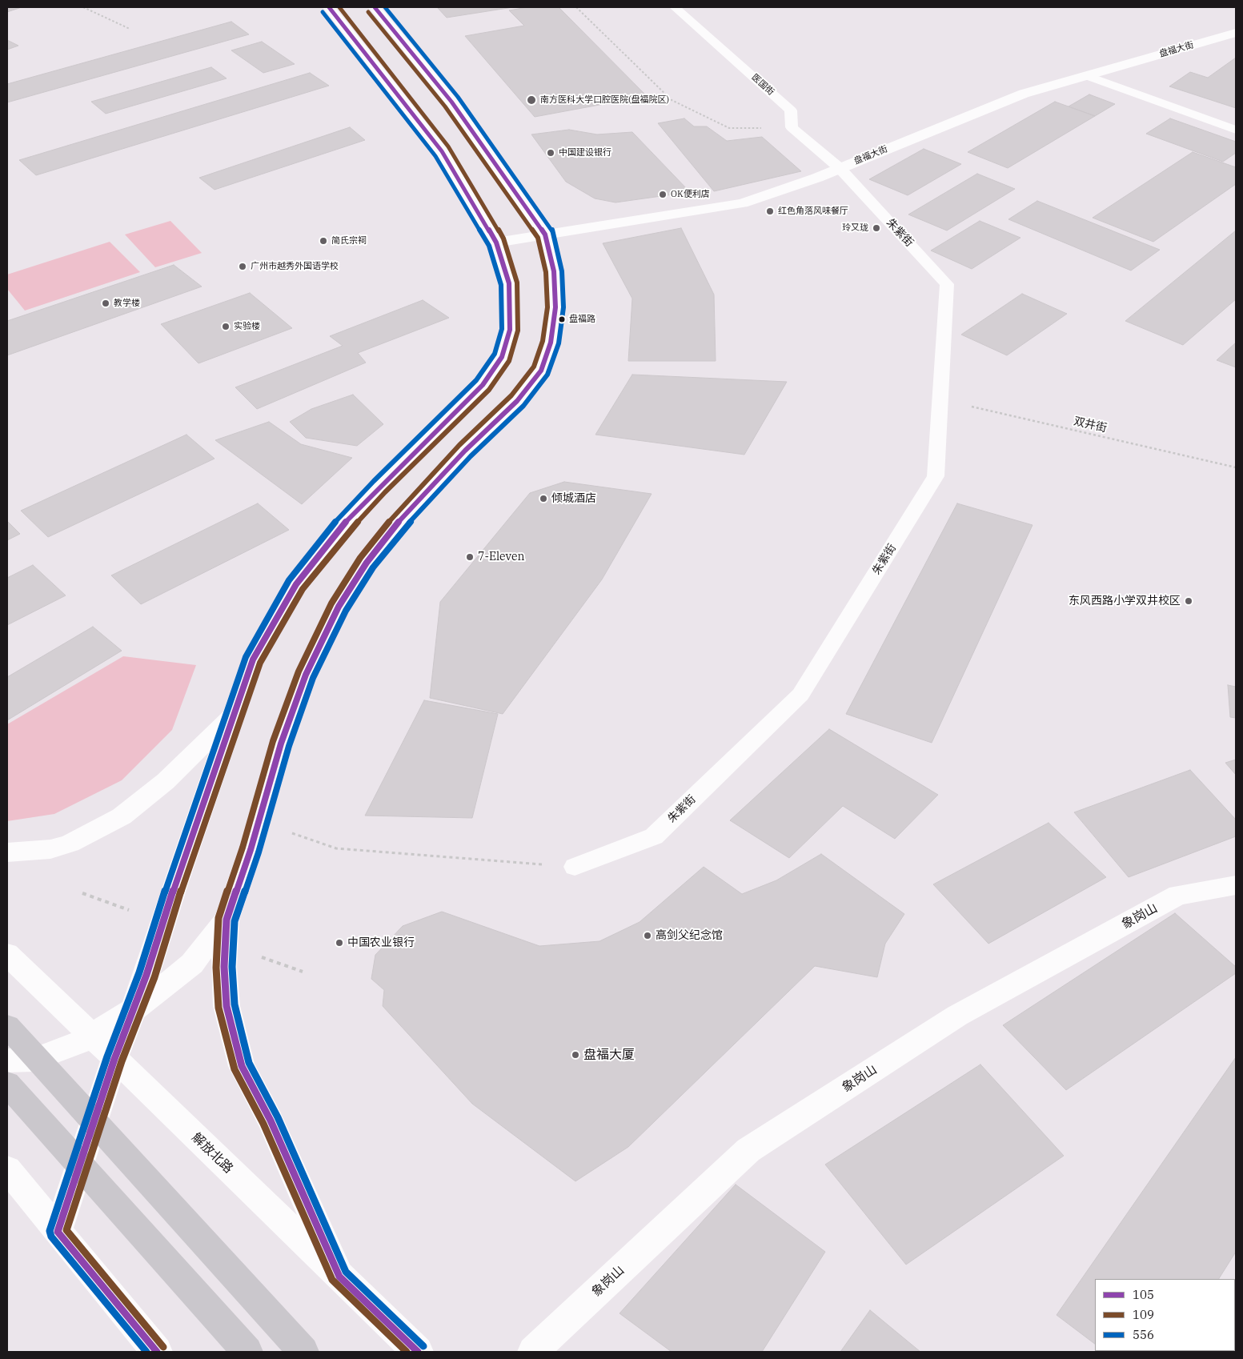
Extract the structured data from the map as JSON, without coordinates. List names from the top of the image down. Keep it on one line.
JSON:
{"streets":{"main road":["盘福大街","象岗山","解放北路"],"lane":["医国街","朱紫街"],"path":["双井街"]},"crossings":[["盘福大街","朱紫街"],["朱紫街","双井街"]],"places":["南方医科大学口腔医院(盘福院区)","中国建设银行","OK便利店","红色角落风味餐厅","玲又珑","简氏宗祠","广州市越秀外国语学校","教学楼","盘福路","实验楼","倾城酒店","7-Eleven","东风西路小学双井校区","高剑父纪念馆","中国农业银行","盘福大厦"],"lines":["transit line 105","transit line 109","transit line 556"],"legend":["105","109","556"]}
